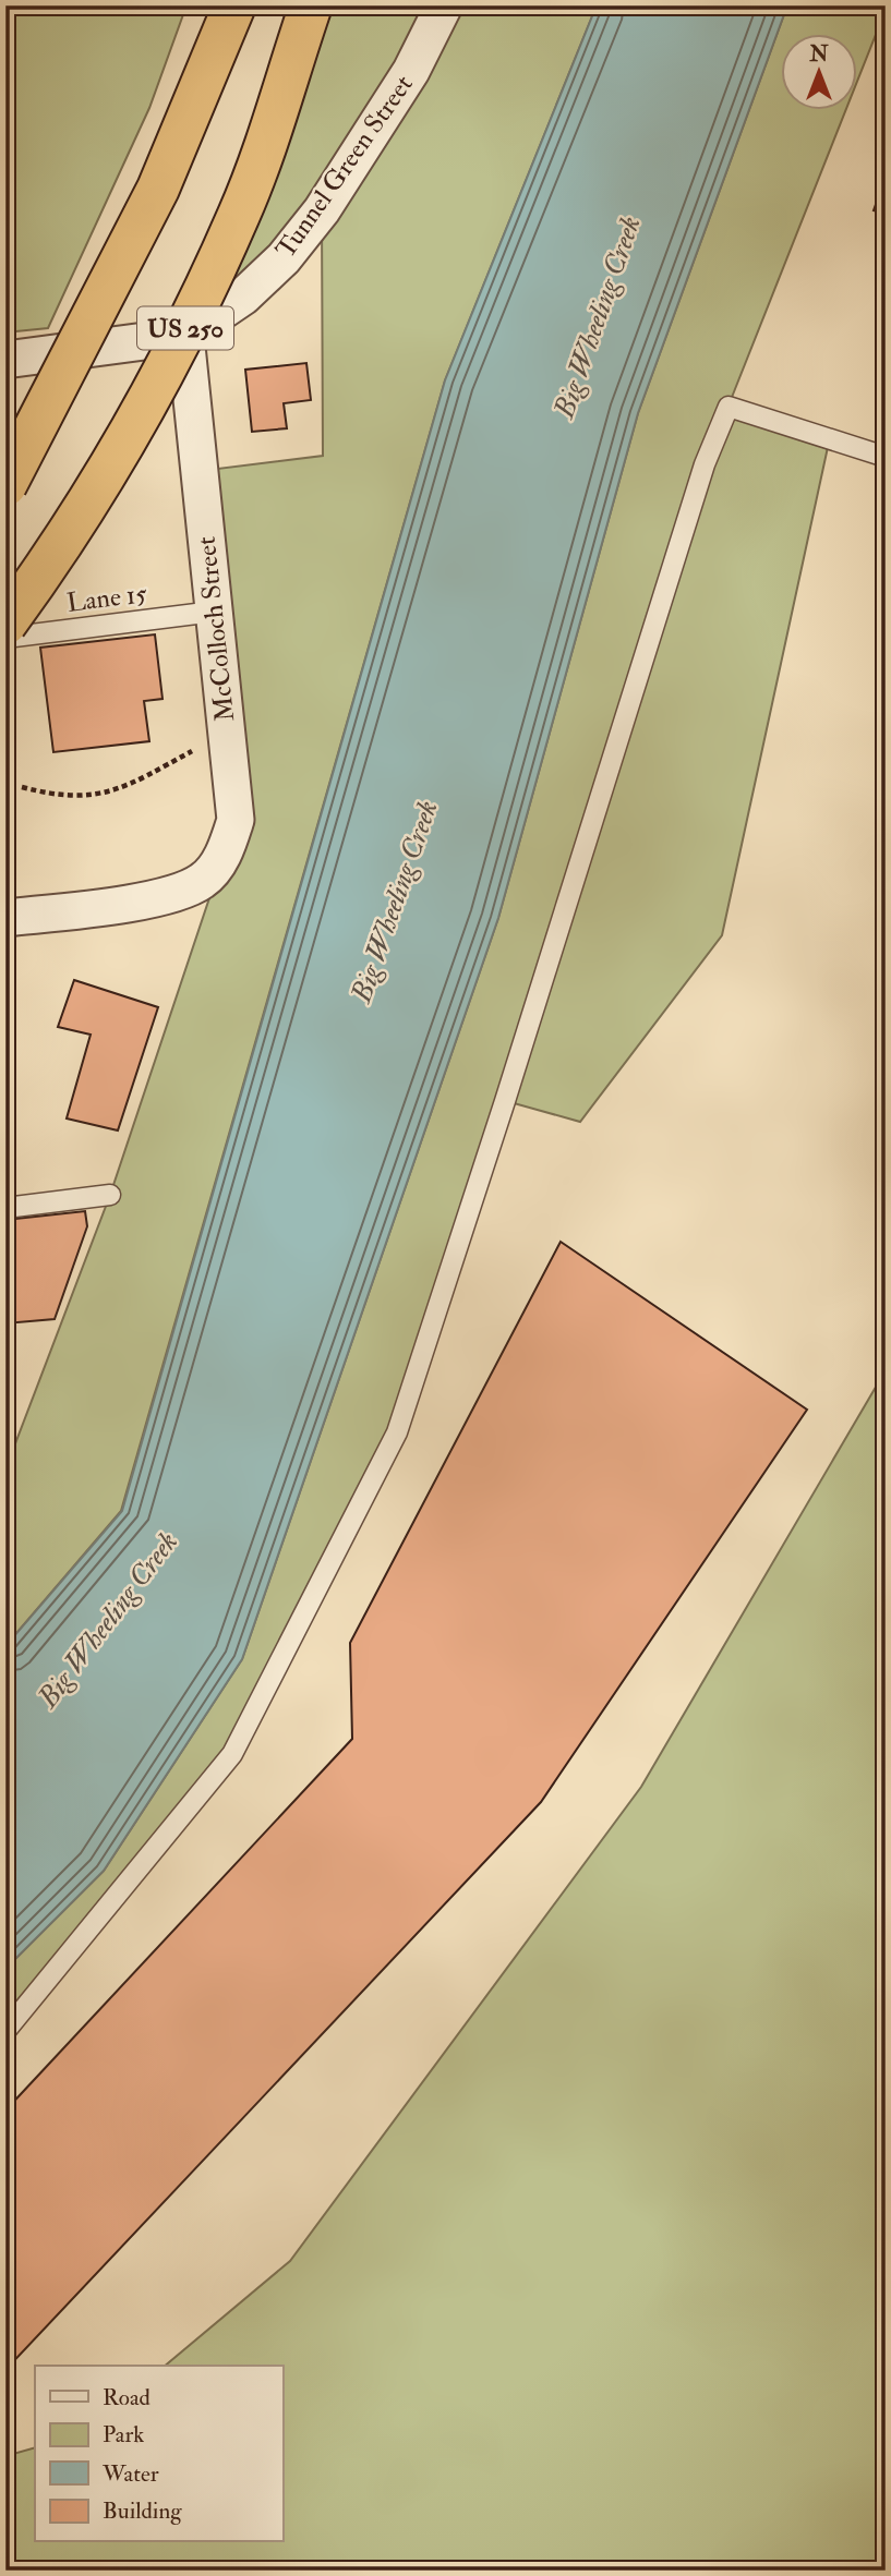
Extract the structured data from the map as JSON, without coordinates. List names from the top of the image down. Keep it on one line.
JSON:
{"streets":{"highway":["US 250"],"street":["Tunnel Green Street","McColloch Street"],"lane":["Lane 15"]},"crossings":[["Tunnel Green Street","McColloch Street"],["Lane 15","McColloch Street"]],"water":["Big Wheeling Creek"],"legend":["Road","Park","Water","Building"],"north":"top"}
